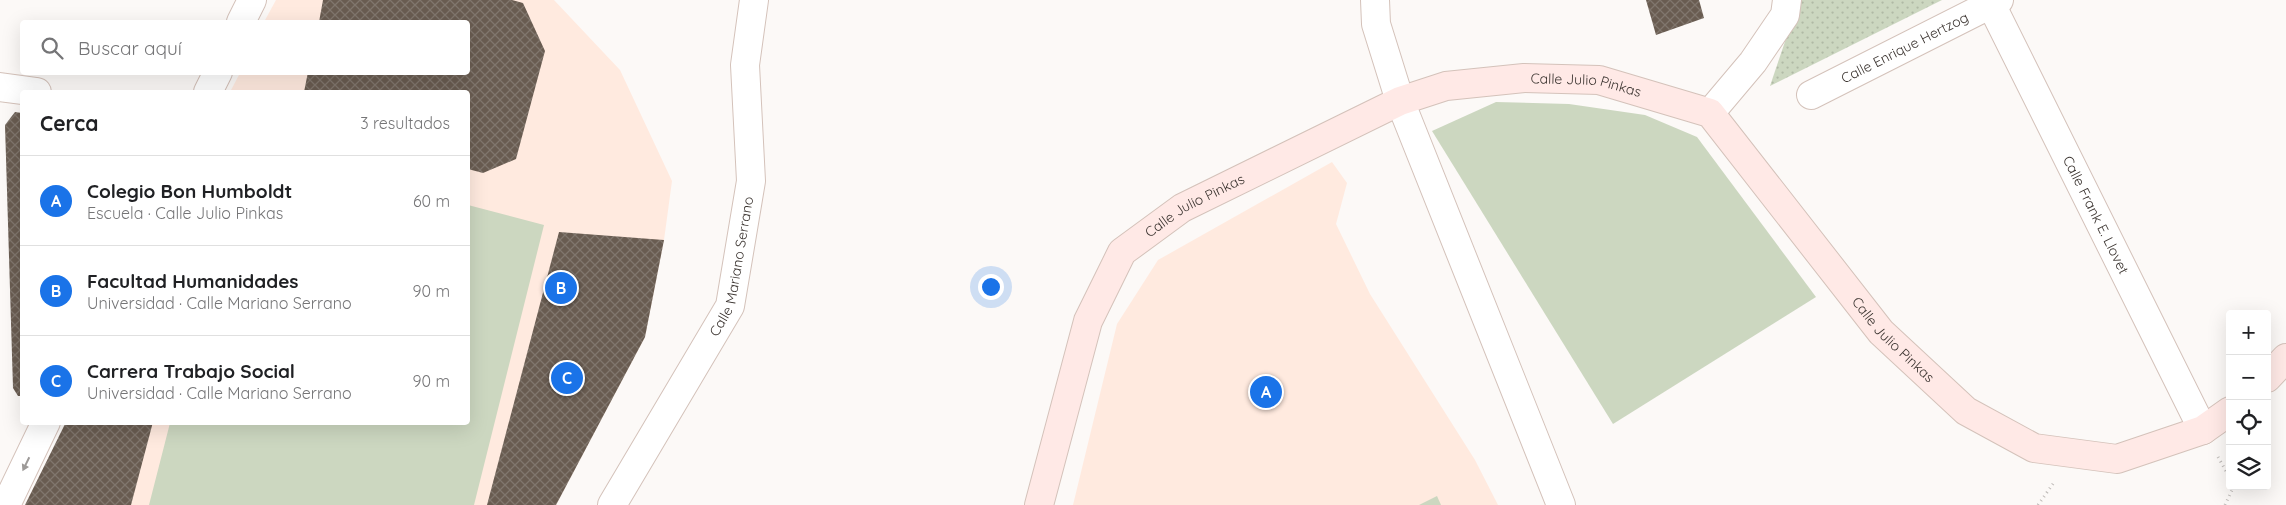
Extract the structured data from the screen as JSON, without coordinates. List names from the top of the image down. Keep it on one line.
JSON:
{"streets":{"street":["Calle Enrique Hertzog","Calle Julio Pinkas","Calle Frank E. Llovet","Calle Mariano Serrano"]},"crossings":[["Calle Enrique Hertzog","Calle Frank E. Llovet"],["Calle Julio Pinkas","Calle Frank E. Llovet"]],"page":{"search":"Buscar aquí","heading":["Cerca","3 resultados"],"list":[{"mark":"A","name":"Colegio Bon Humboldt","note":"Escuela · Calle Julio Pinkas","value":"60 m"},{"mark":"B","name":"Facultad Humanidades","note":"Universidad · Calle Mariano Serrano","value":"90 m"},{"mark":"C","name":"Carrera Trabajo Social","note":"Universidad · Calle Mariano Serrano","value":"90 m"}],"pins":["B","C","A"],"map_buttons":["+","−"]}}
